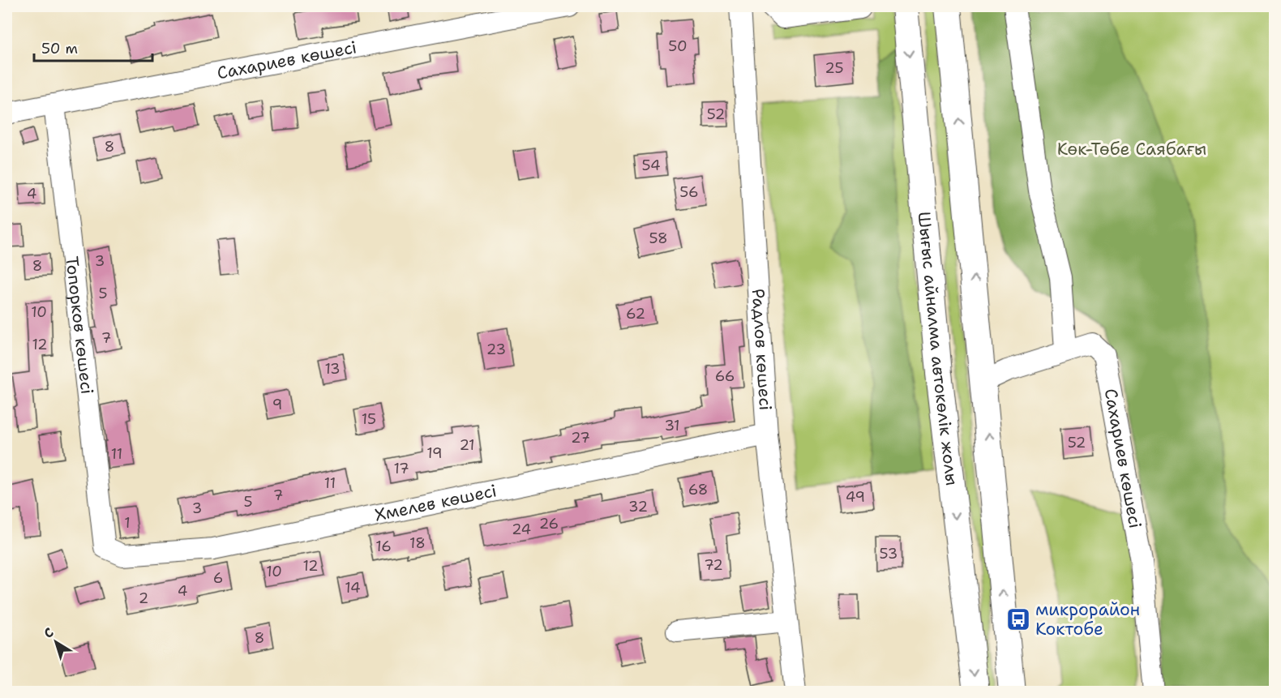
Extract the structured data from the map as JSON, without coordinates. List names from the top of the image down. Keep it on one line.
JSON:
{"streets":{"main road":["Шығыс айналма автокөлік жолы"],"street":["Сахариев көшесі","Топорков көшесі","Радлов көшесі","Хмелев көшесі"]},"crossings":[["Сахариев көшесі","Топорков көшесі"],["Топорков көшесі","Хмелев көшесі"],["Радлов көшесі","Хмелев көшесі"]],"parks":["Көк-Төбе Саябағы"],"places":{"bus stop":["микрорайон Коктобе"]},"house_numbers":["50","25","52","8","54","56","4","58","3","8","5","10","62","7","12","23","13","66","9","15","31","27","52","21","19","11","17","11","68","7","49","5","32","3","1","26","24","18","16","53","72","12","10","6","14","4","2","8"],"scale_bar":"50 m","north":"top left"}
